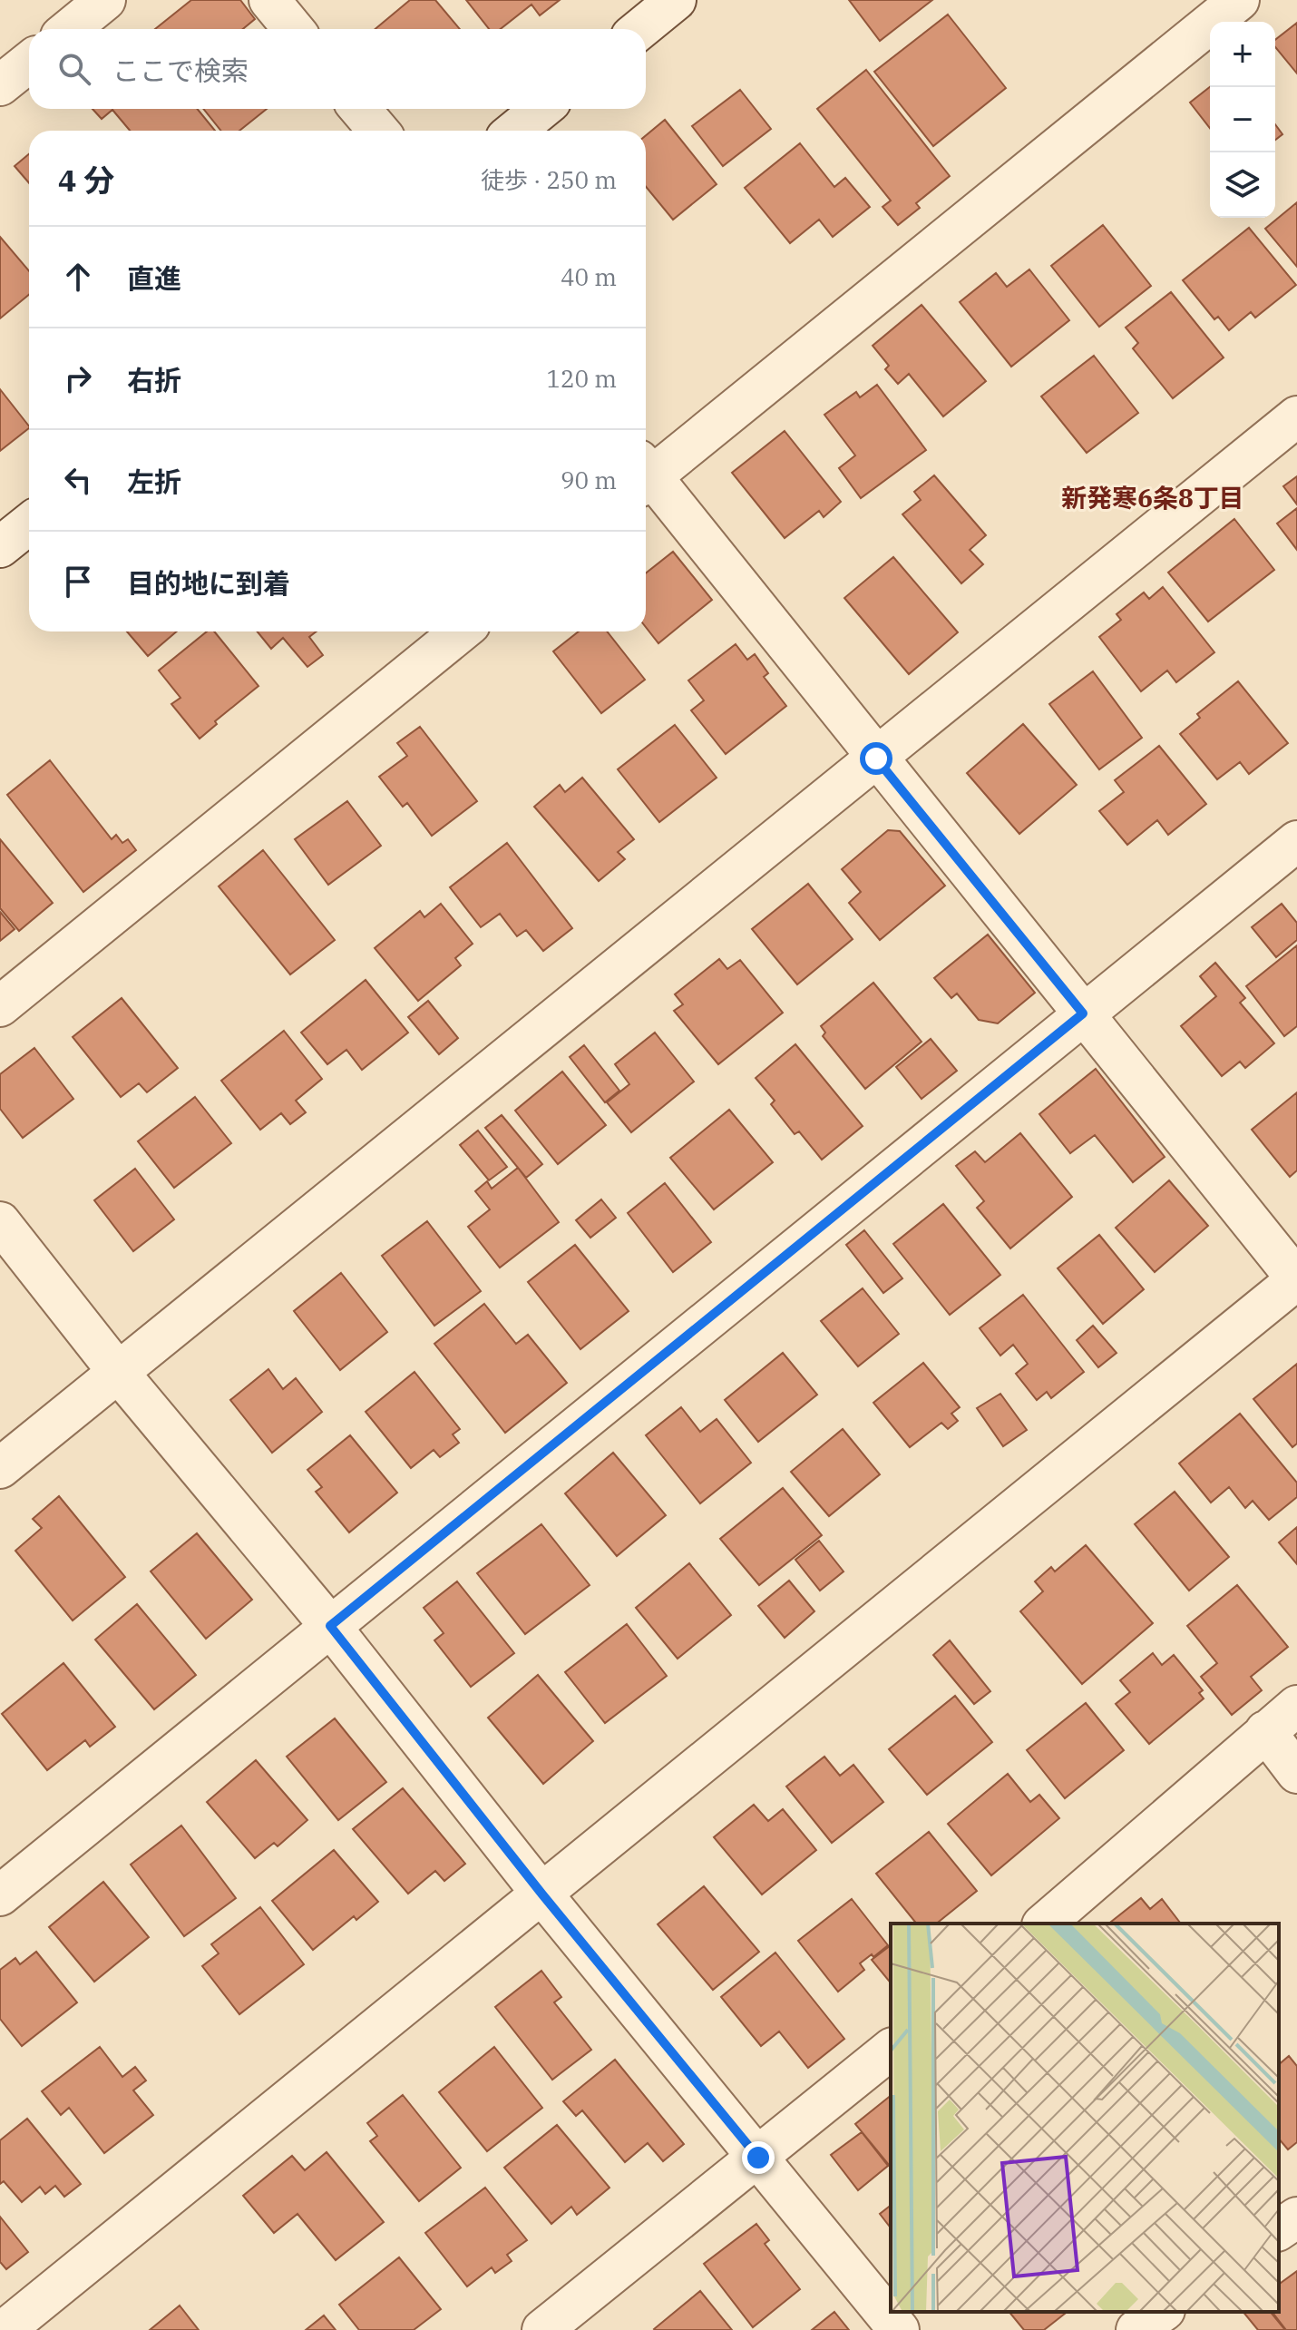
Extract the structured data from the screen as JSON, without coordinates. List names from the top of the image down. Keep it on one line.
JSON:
{"districts":["新発寒6条8丁目"],"page":{"map_buttons":["+","−"],"search":"ここで検索","heading":["4 分","徒歩 · 250 m"],"list":[["直進","40 m"],["右折","120 m"],["左折","90 m"],"目的地に到着"]}}
